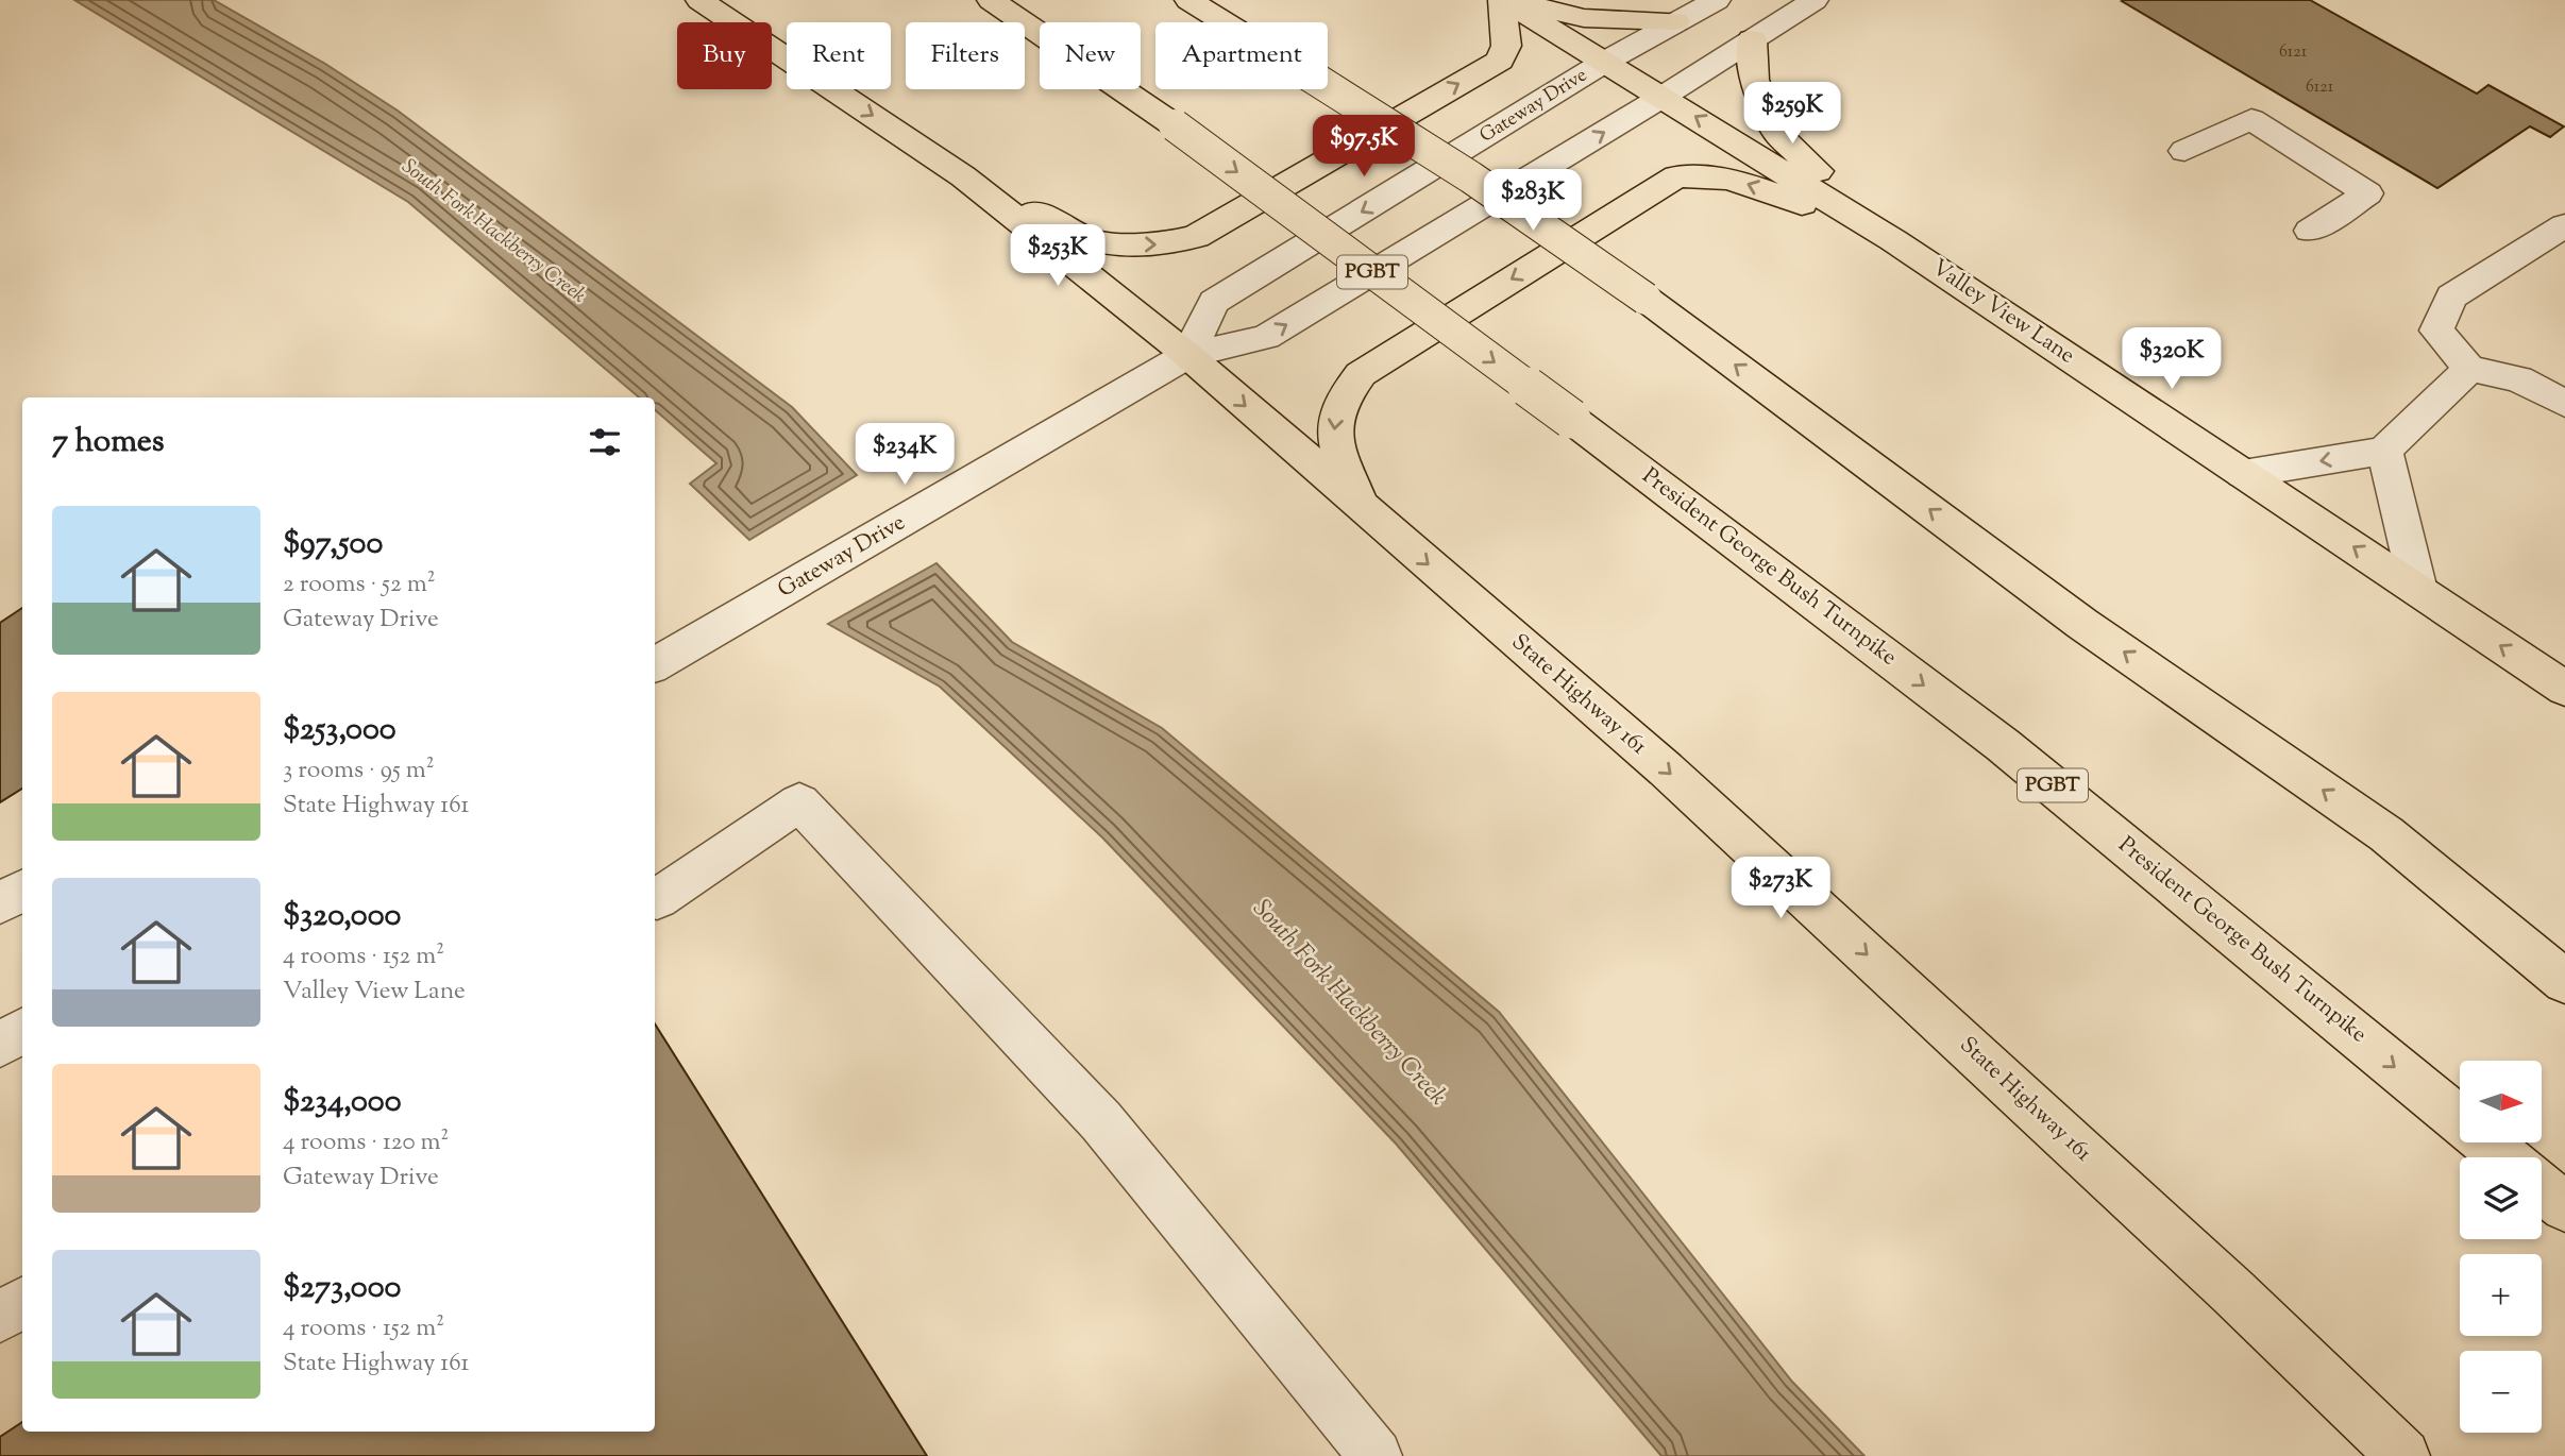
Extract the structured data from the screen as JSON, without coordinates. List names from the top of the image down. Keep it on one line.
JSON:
{"streets":{"main road":["PGBT","Valley View Lane","President George Bush Turnpike","State Highway 161"],"street":["Gateway Drive"]},"crossings":[["Gateway Drive","Valley View Lane"],["Gateway Drive","State Highway 161"]],"water":["South Fork Hackberry Creek"],"house_numbers":["6121","6121"],"north":"right","page":{"chip":["Buy","Rent","Filters","New","Apartment"],"price":["$259K","$97.5K","$283K","$253K","$320K","$234K","$273K"],"heading":"7 homes","list":[{"name":"$97,500","note":"2 rooms · 52 m² · Gateway Drive"},{"name":"$253,000","note":"3 rooms · 95 m² · State Highway 161"},{"name":"$320,000","note":"4 rooms · 152 m² · Valley View Lane"},{"name":"$234,000","note":"4 rooms · 120 m² · Gateway Drive"},{"name":"$273,000","note":"4 rooms · 152 m² · State Highway 161"}],"map_buttons":["+","−"]}}
